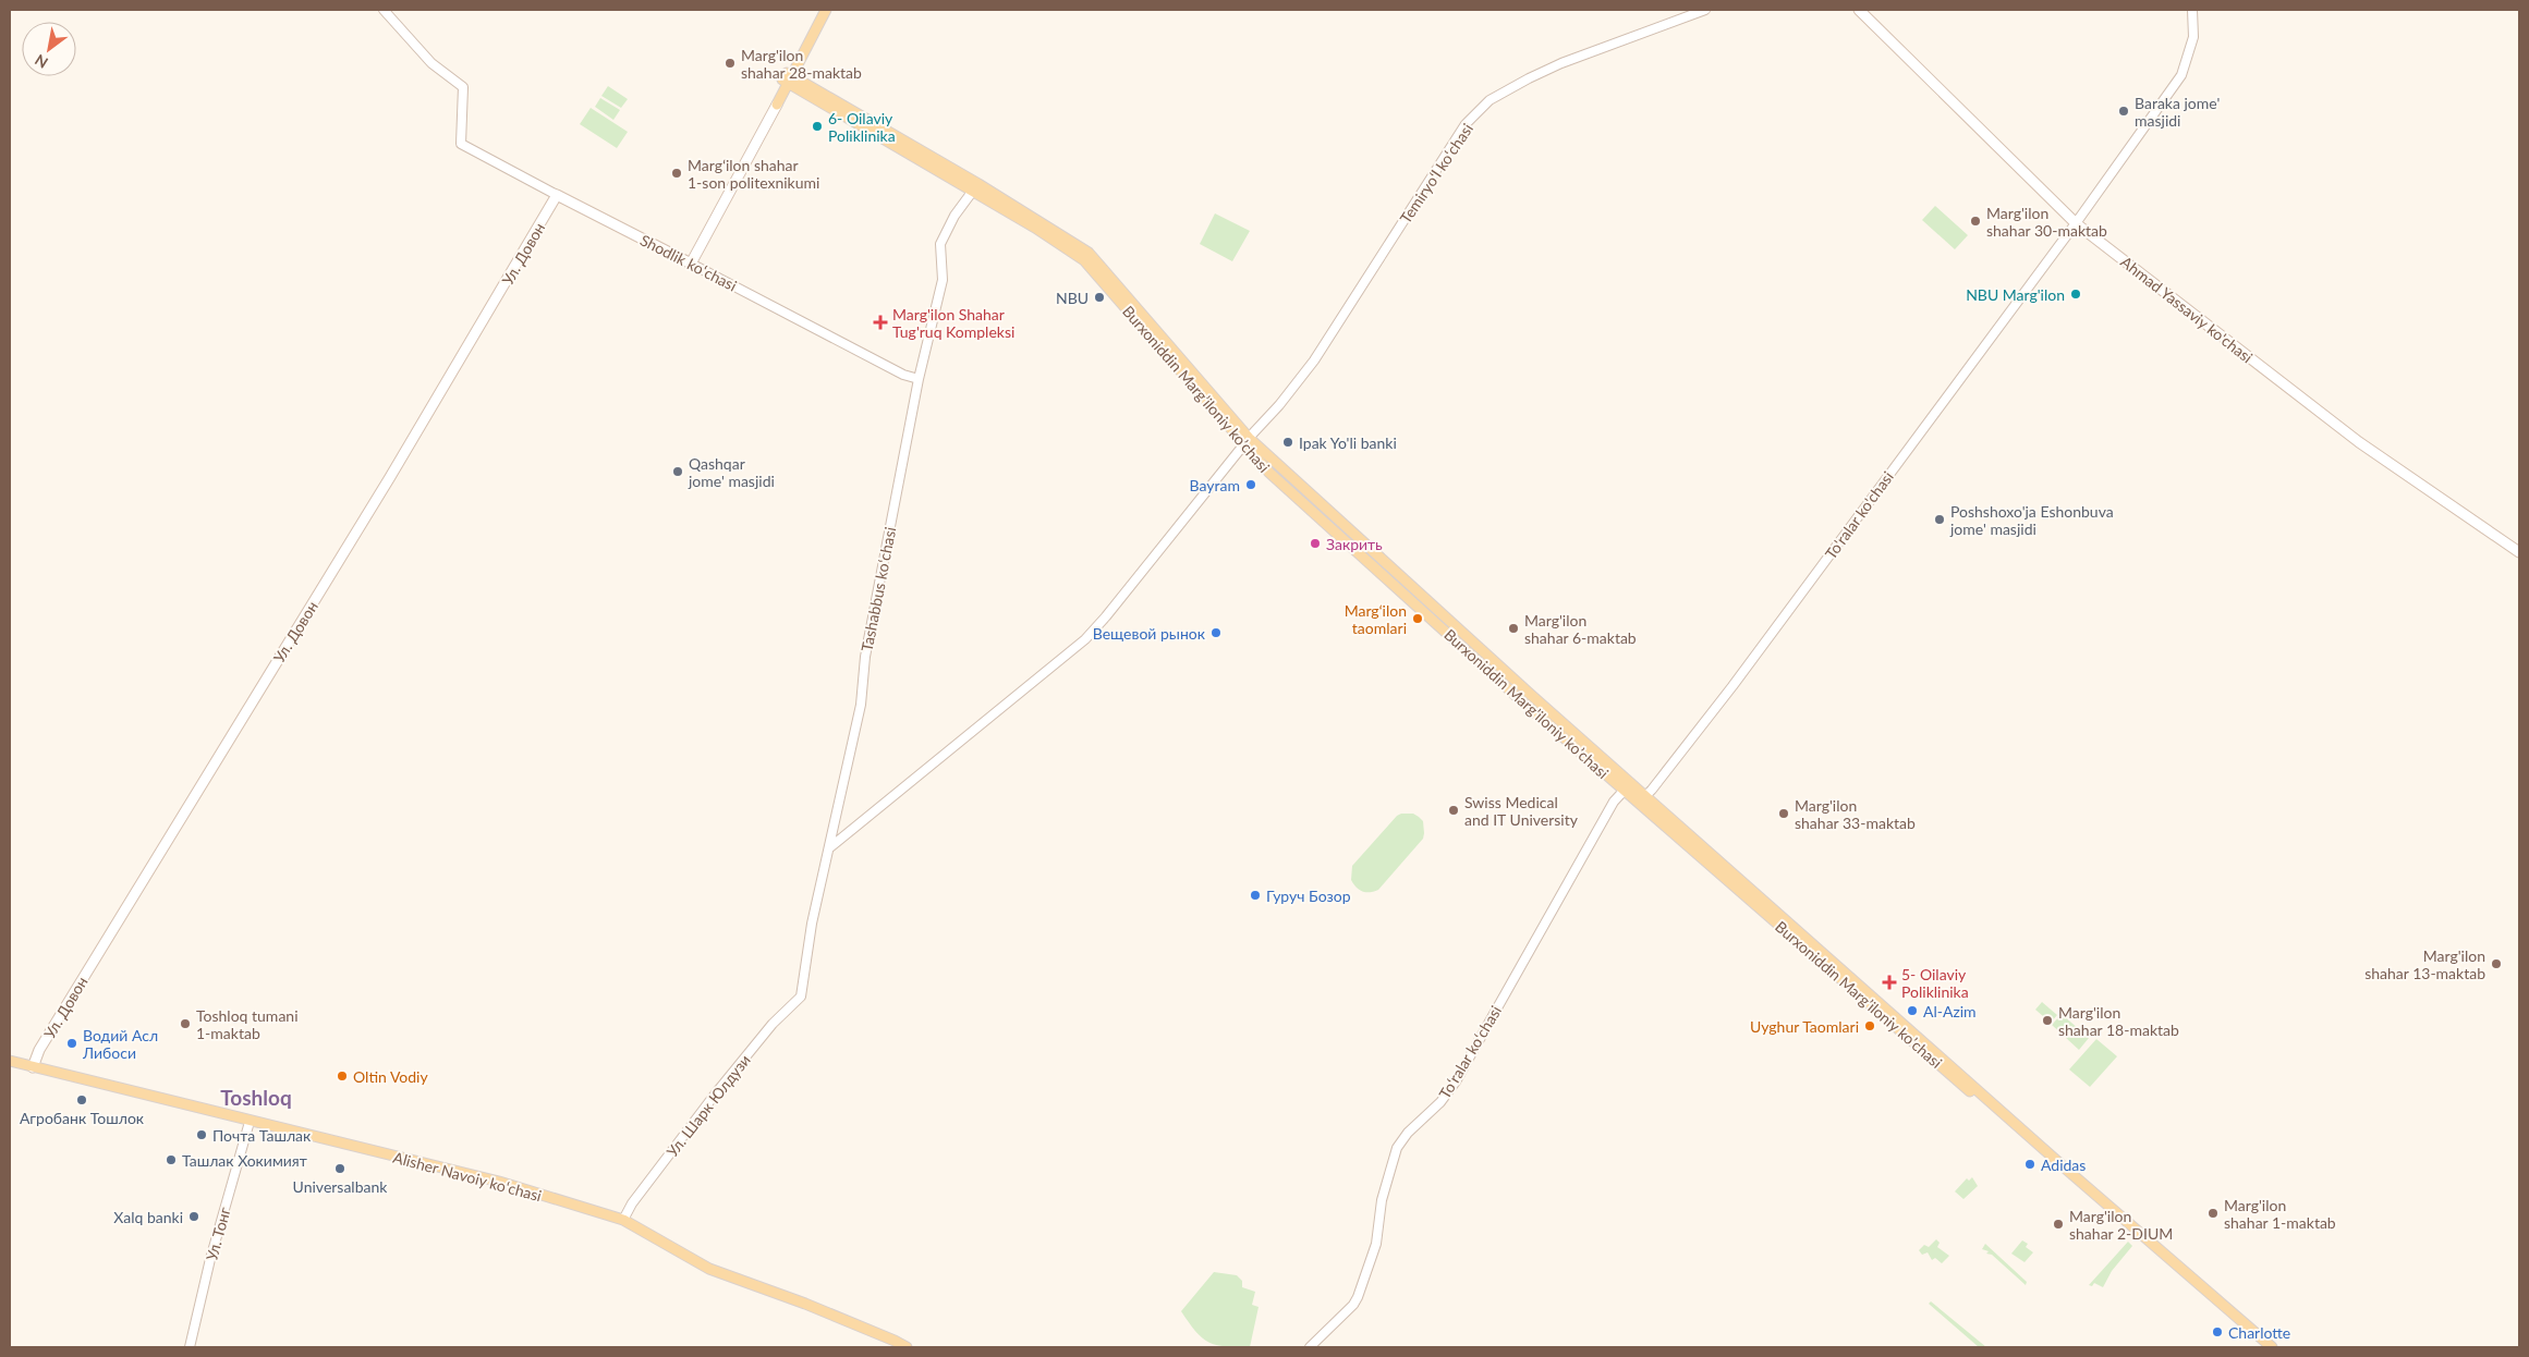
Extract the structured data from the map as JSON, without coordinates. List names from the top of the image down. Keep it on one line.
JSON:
{"streets":{"main road":["Ул. Довон","Shodlik koʻchasi","Ahmad Yassaviy ko'chasi","Burxoniddin Marg’iloniy ko’chasi","Alisher Navoiy koʻchasi"],"street":["Temiryoʻl koʻchasi","To'ralar ko'chasi","Tashabbus koʻchasi","Toʻralar koʻchasi","Ул. Шарк Юлдузи","Ул. Тонг"]},"crossings":[["Temiryoʻl koʻchasi","Burxoniddin Marg’iloniy ko’chasi"],["Temiryoʻl koʻchasi","Tashabbus koʻchasi"],["Ул. Довон","Shodlik koʻchasi"],["Ул. Довон","Alisher Navoiy koʻchasi"],["Shodlik koʻchasi","Tashabbus koʻchasi"],["Ahmad Yassaviy ko'chasi","To'ralar ko'chasi"],["Burxoniddin Marg’iloniy ko’chasi","To'ralar ko'chasi"],["Burxoniddin Marg’iloniy ko’chasi","Tashabbus koʻchasi"],["Burxoniddin Marg’iloniy ko’chasi","Toʻralar koʻchasi"],["Tashabbus koʻchasi","Ул. Шарк Юлдузи"],["Ул. Шарк Юлдузи","Alisher Navoiy koʻchasi"],["Alisher Navoiy koʻchasi","Ул. Тонг"]],"districts":["Toshloq"],"places":{"other":["Marg'ilon shahar 28-maktab","Baraka jome' masjidi","6- Oilaviy Poliklinika","Margʻilon shahar 1-son politexnikumi","Marg'ilon shahar 30-maktab","NBU Marg'ilon","NBU","Ipak Yo'li banki","Qashqar jome' masjidi","Bayram","Poshshoxo'ja Eshonbuva jome' masjidi","Закрить","Margʻilon taomlari","Marg'ilon shahar 6-maktab","Вещевой рынок","Swiss Medical and IT University","Marg'ilon shahar 33-maktab","Гуруч Бозор","Marg'ilon shahar 13-maktab","Al-Azim","Marg'ilon shahar 18-maktab","Toshloq tumani 1-maktab","Uyghur Taomlari","Водий Асл Либоси","Oltin Vodiy","Агробанк Тошлок","Почта Ташлак","Ташлак Хокимият","Adidas","Universalbank","Marg'ilon shahar 1-maktab","Xalq banki","Marg'ilon shahar 2-DIUM","Charlotte"],"health":["Marg'ilon Shahar Tug'ruq Kompleksi","5- Oilaviy Poliklinika"]},"north":"bottom left"}
